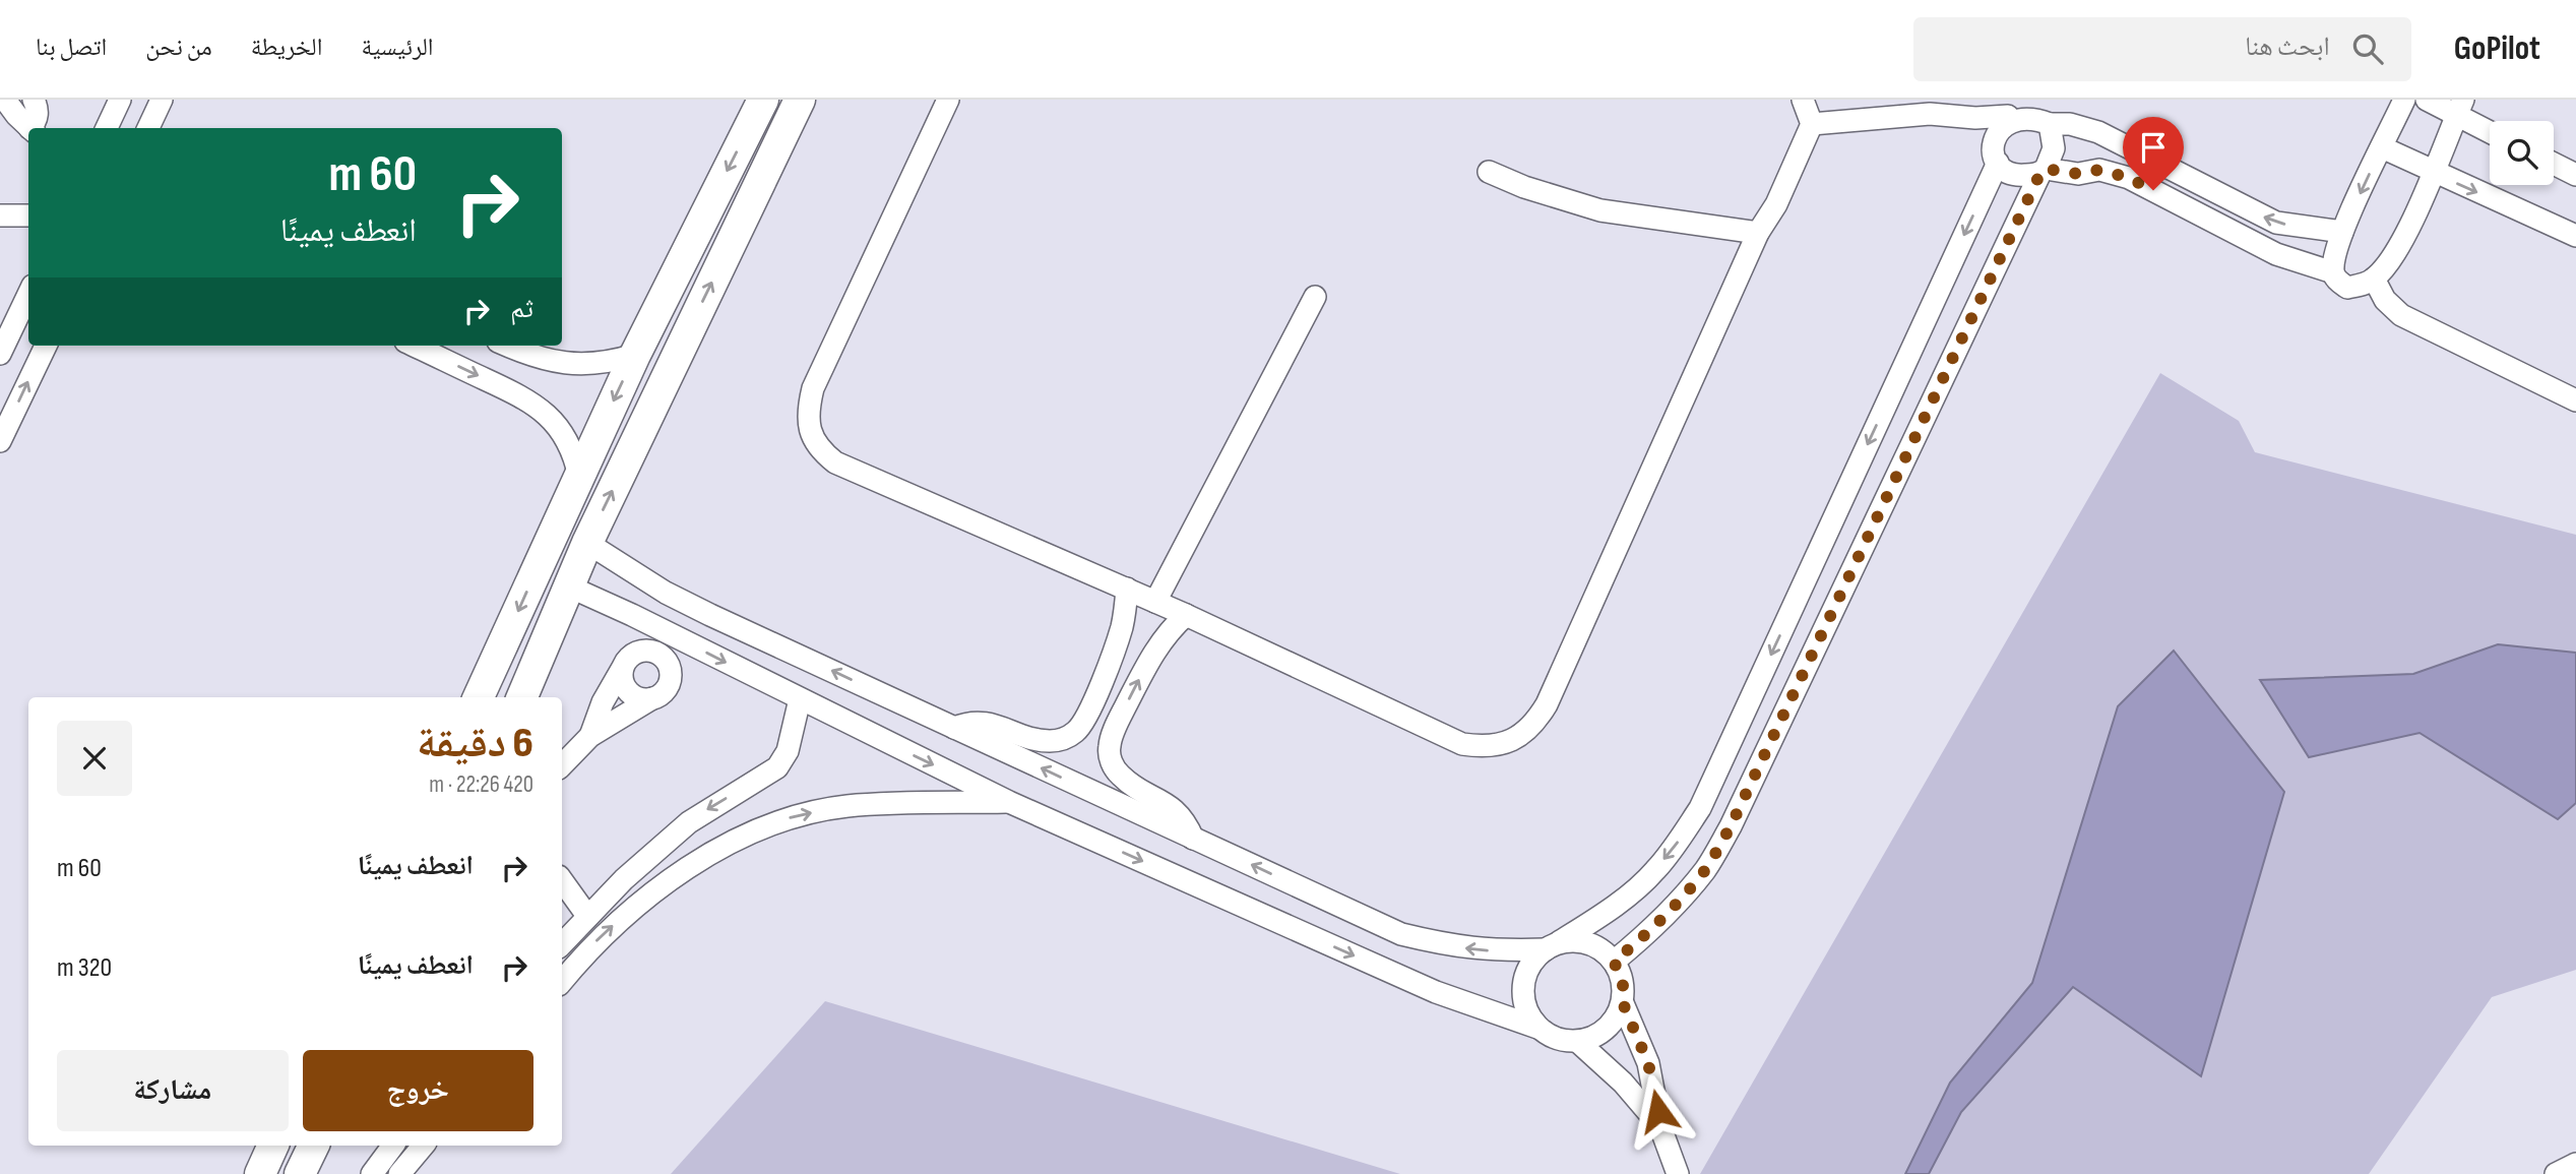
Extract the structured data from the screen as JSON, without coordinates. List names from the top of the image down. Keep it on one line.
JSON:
{"page":{"header":"GoPilot","search":"ابحث هنا","nav":["الرئيسية","الخريطة","من نحن","اتصل بنا"],"turn":["60 m","انعطف يمينًا"],"then":"ثم","heading":["6 دقيقة","420 m · 22:26"],"list":[{"name":"انعطف يمينًا","value":"60 m"},{"name":"انعطف يمينًا","value":"320 m"}],"buttons":["خروج","مشاركة"]}}
